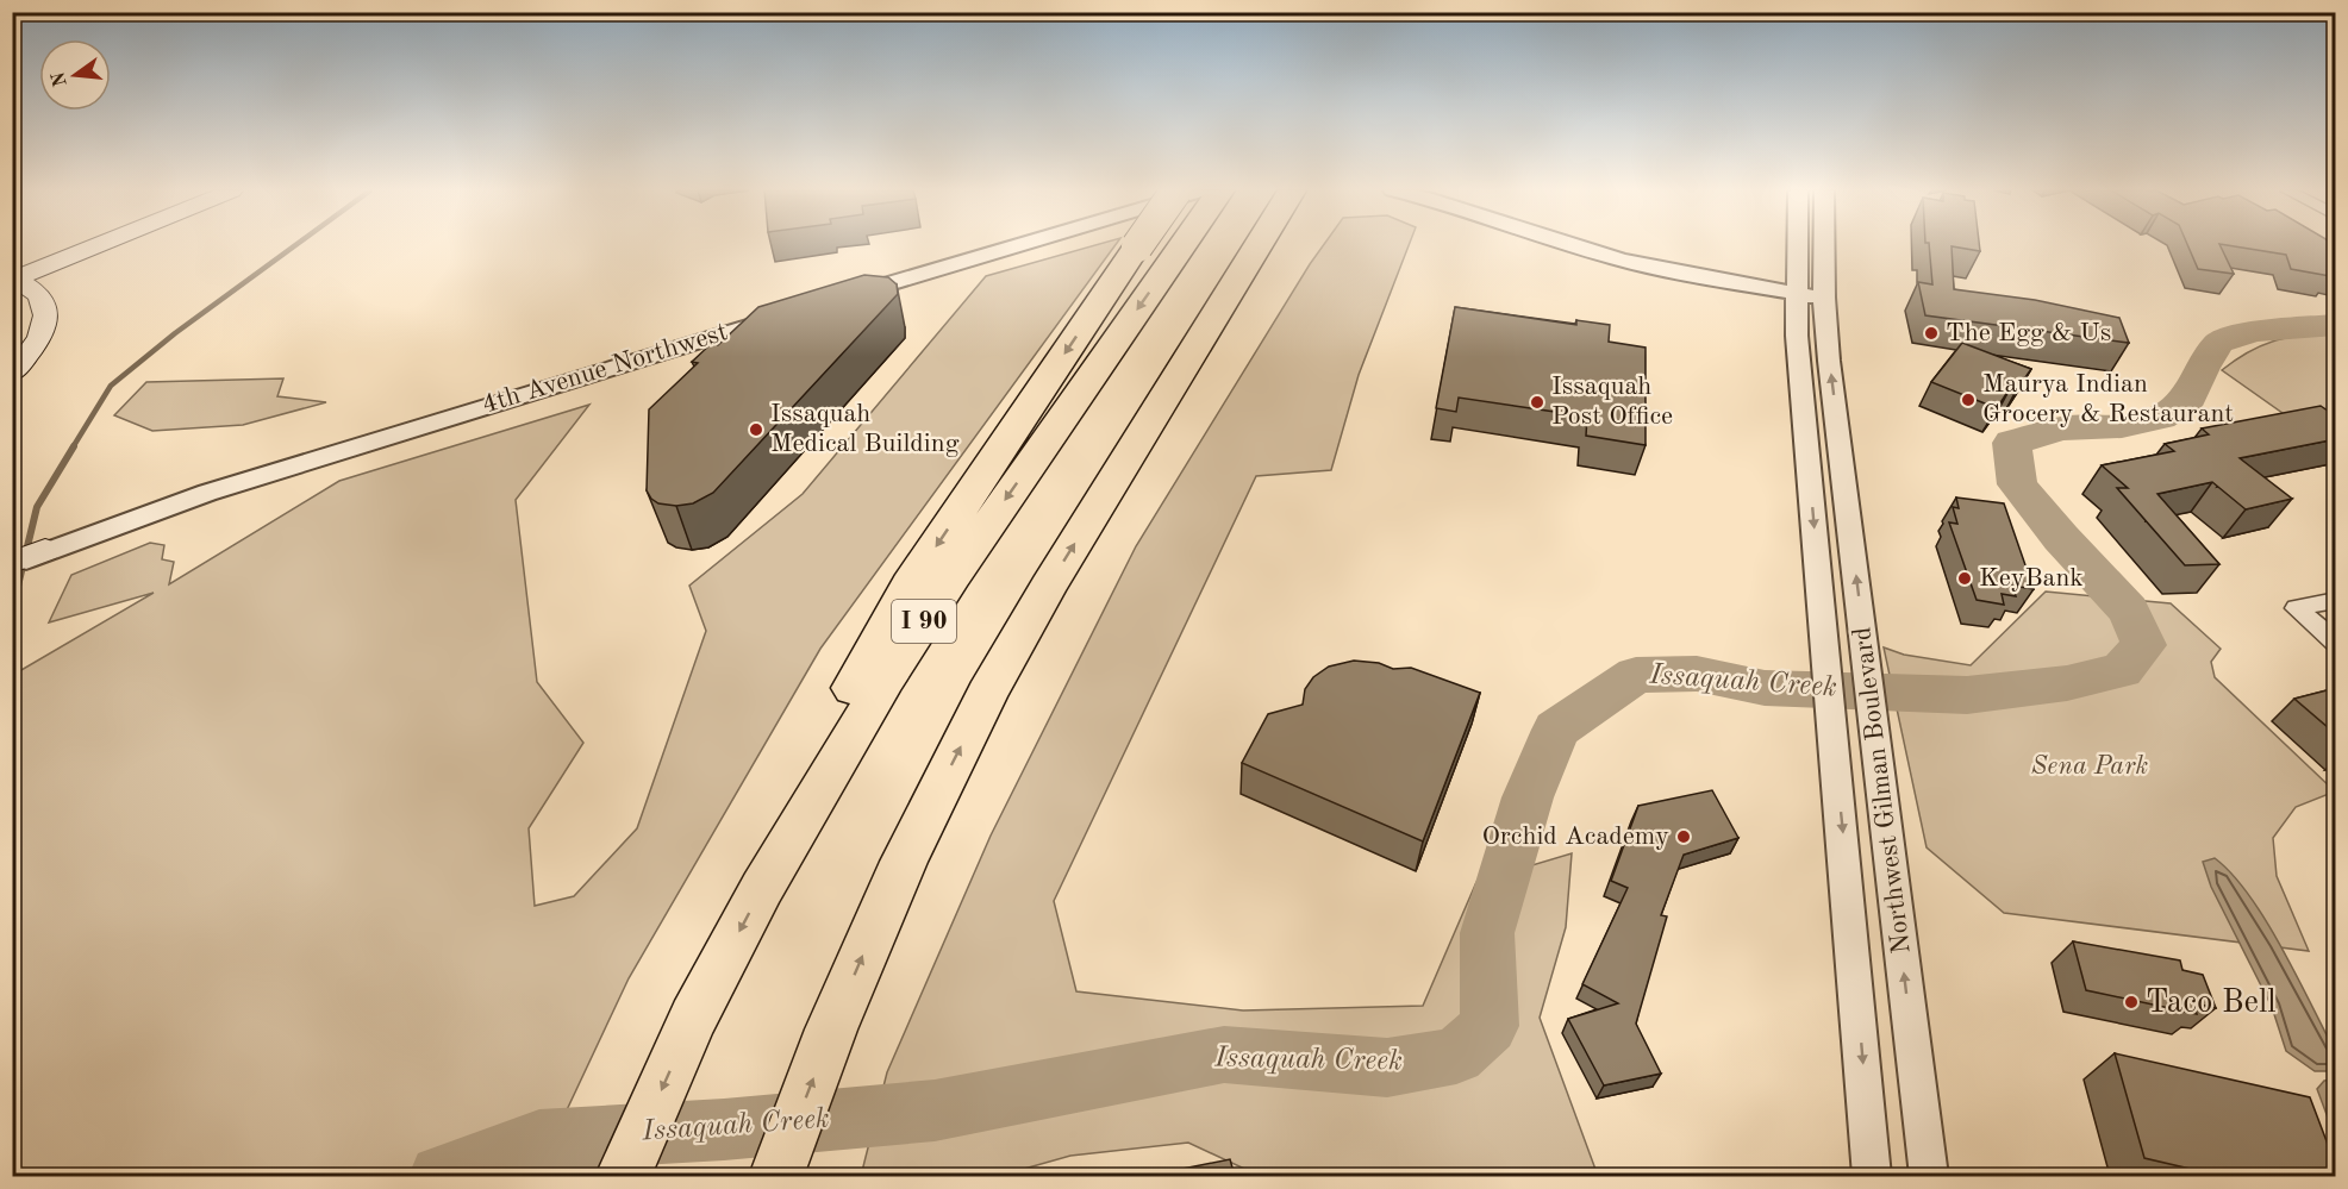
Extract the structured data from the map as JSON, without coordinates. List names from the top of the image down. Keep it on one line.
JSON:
{"streets":{"highway":["I 90"],"street":["4th Avenue Northwest","Northwest Gilman Boulevard"]},"water":["Issaquah Creek"],"parks":["Sena Park"],"places":["The Egg & Us","Maurya Indian Grocery & Restaurant","Issaquah Post Office","Issaquah Medical Building","KeyBank","Orchid Academy","Taco Bell"],"north":"left"}
